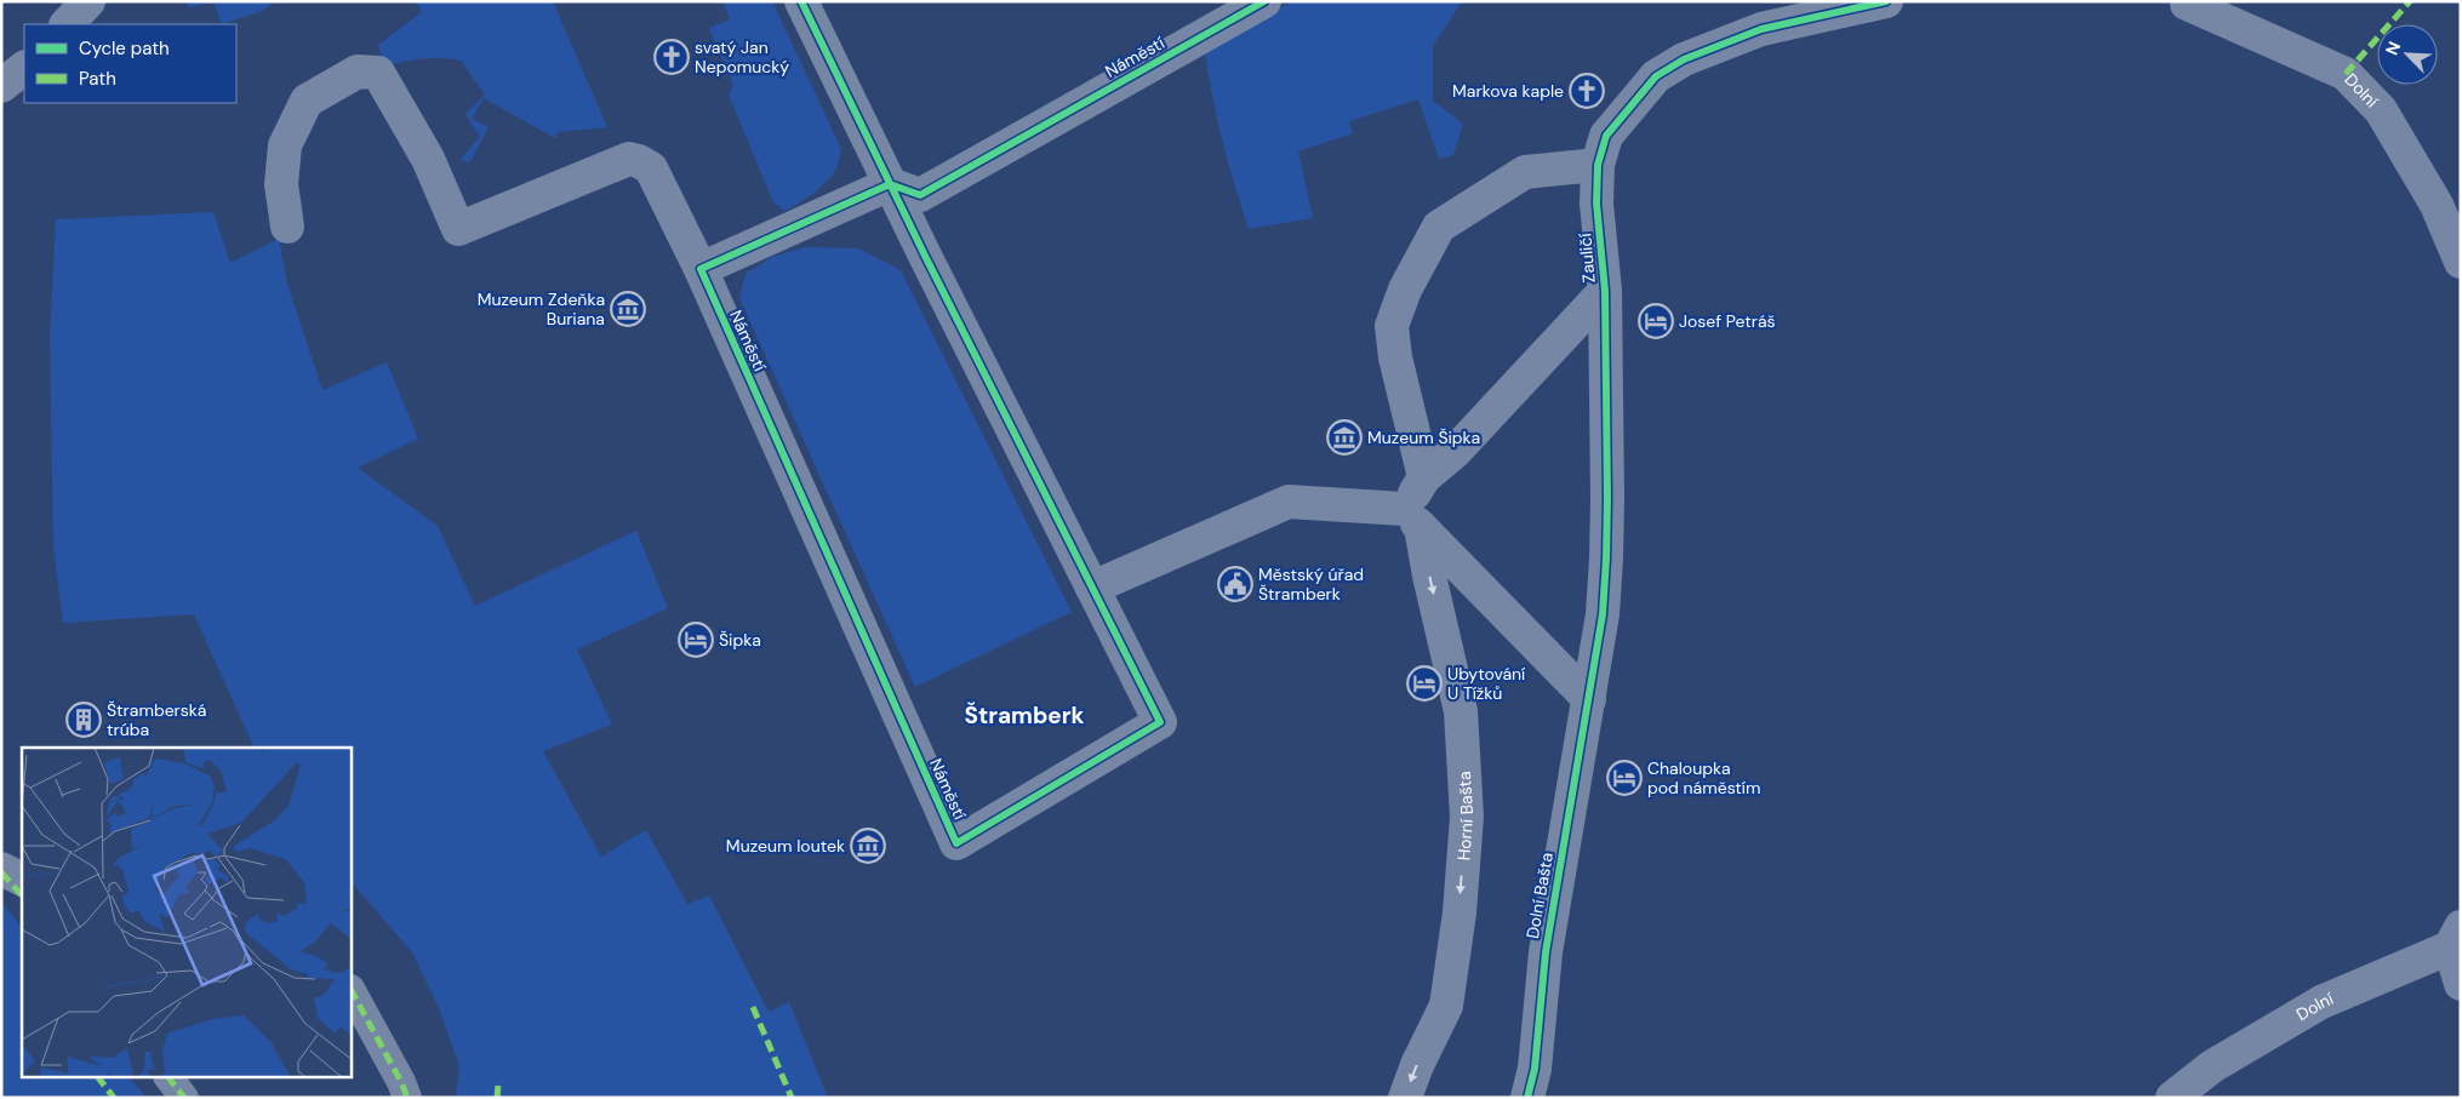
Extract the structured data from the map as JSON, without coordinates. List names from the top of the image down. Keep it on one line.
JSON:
{"streets":{"street":["Náměstí","Dolní","Zauličí","Horní Bašta","Dolní Bašta"]},"crossings":[["Zauličí","Horní Bašta"],["Zauličí","Dolní Bašta"]],"one_way":["Horní Bašta"],"districts":["Štramberk"],"places":{"church":["svatý Jan Nepomucký","Markova kaple"],"museum":["Muzeum Zdeňka Buriana","Muzeum Šipka","Muzeum loutek"],"hotel":["Josef Petráš","Šipka","Ubytování U Tížků","Chaloupka pod náměstím"],"public building":["Městský úřad Štramberk"],"building":["Štramberská trúba"]},"legend":["Cycle path","Path"],"north":"top left"}
